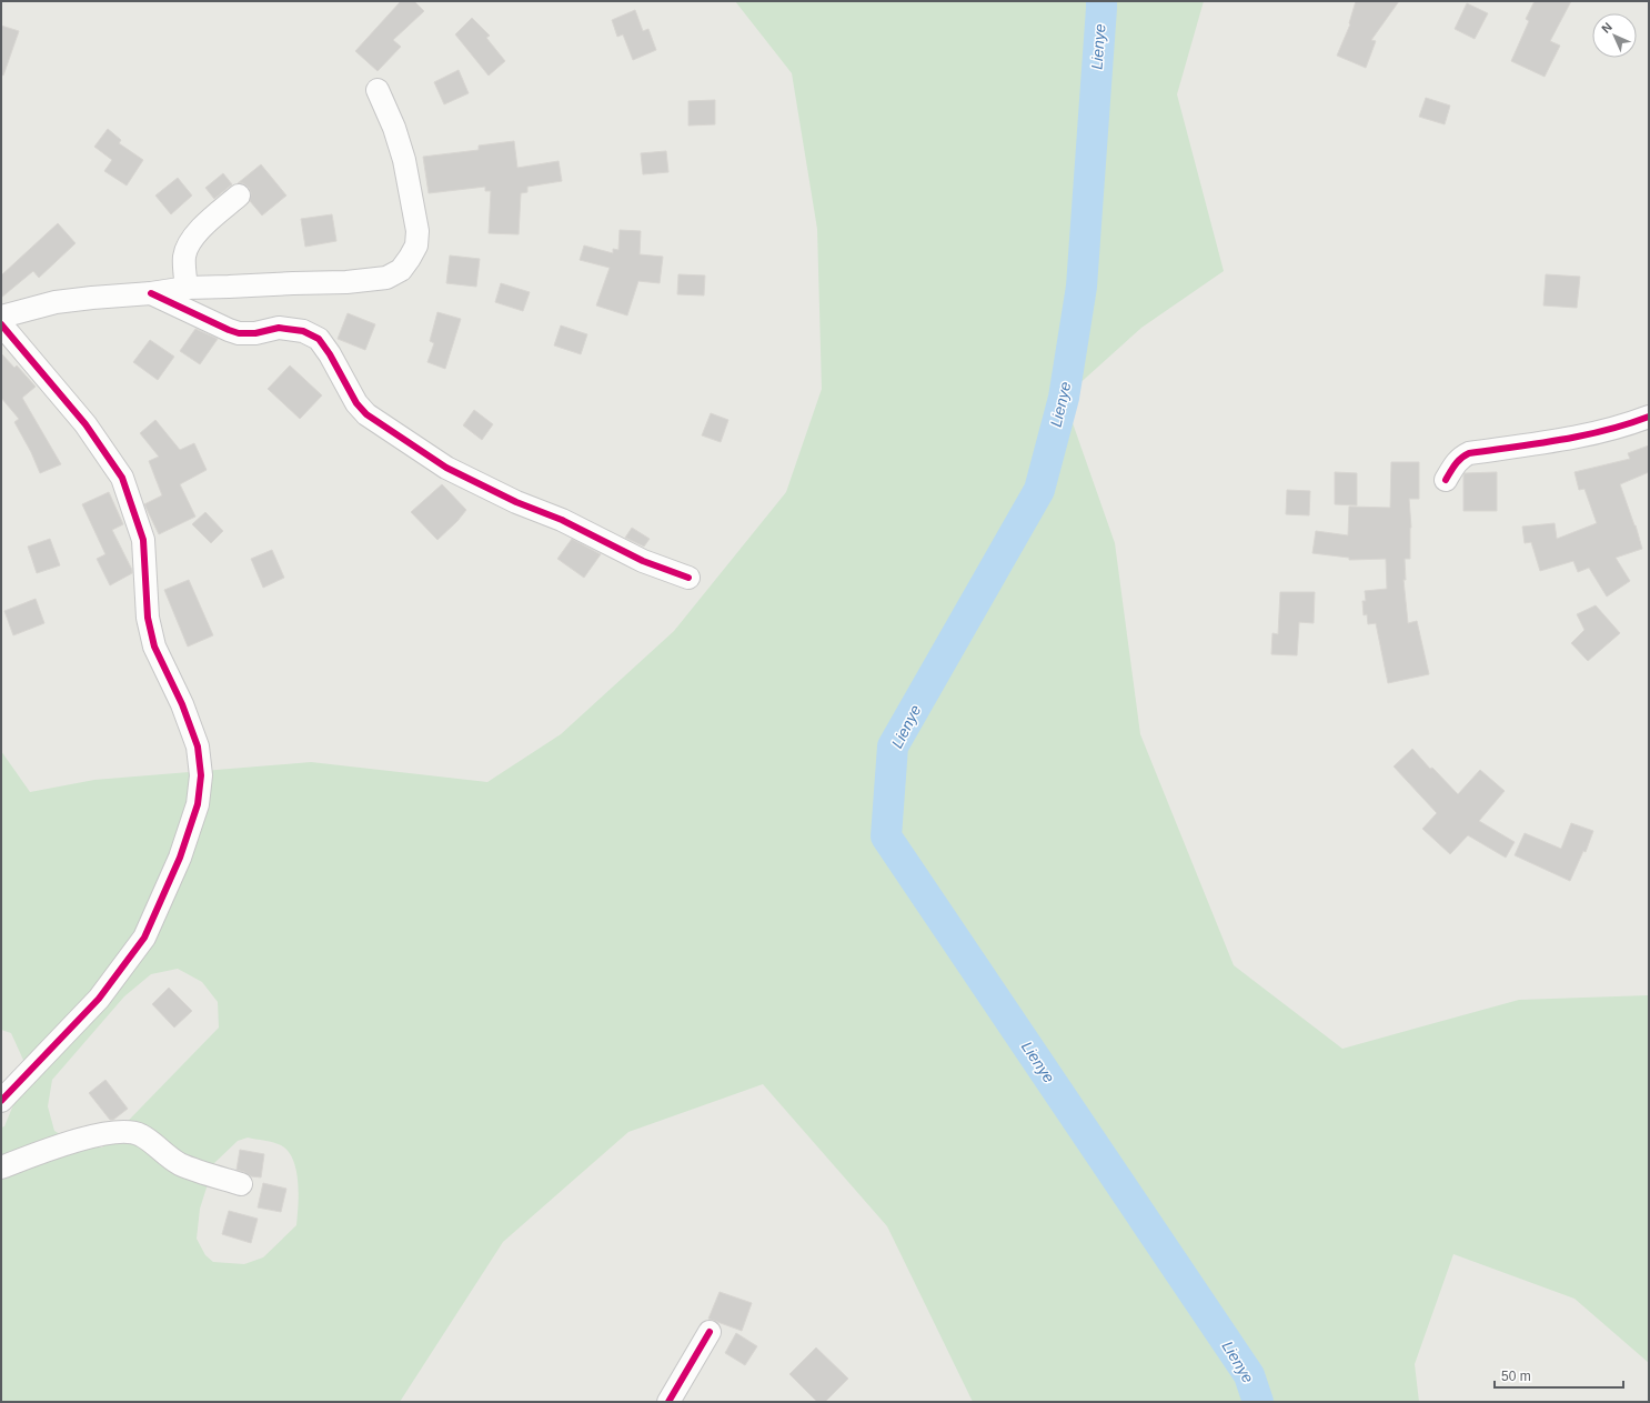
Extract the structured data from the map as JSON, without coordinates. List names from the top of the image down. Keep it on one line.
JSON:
{"water":["Lienye"],"scale_bar":"50 m","north":"top left"}
